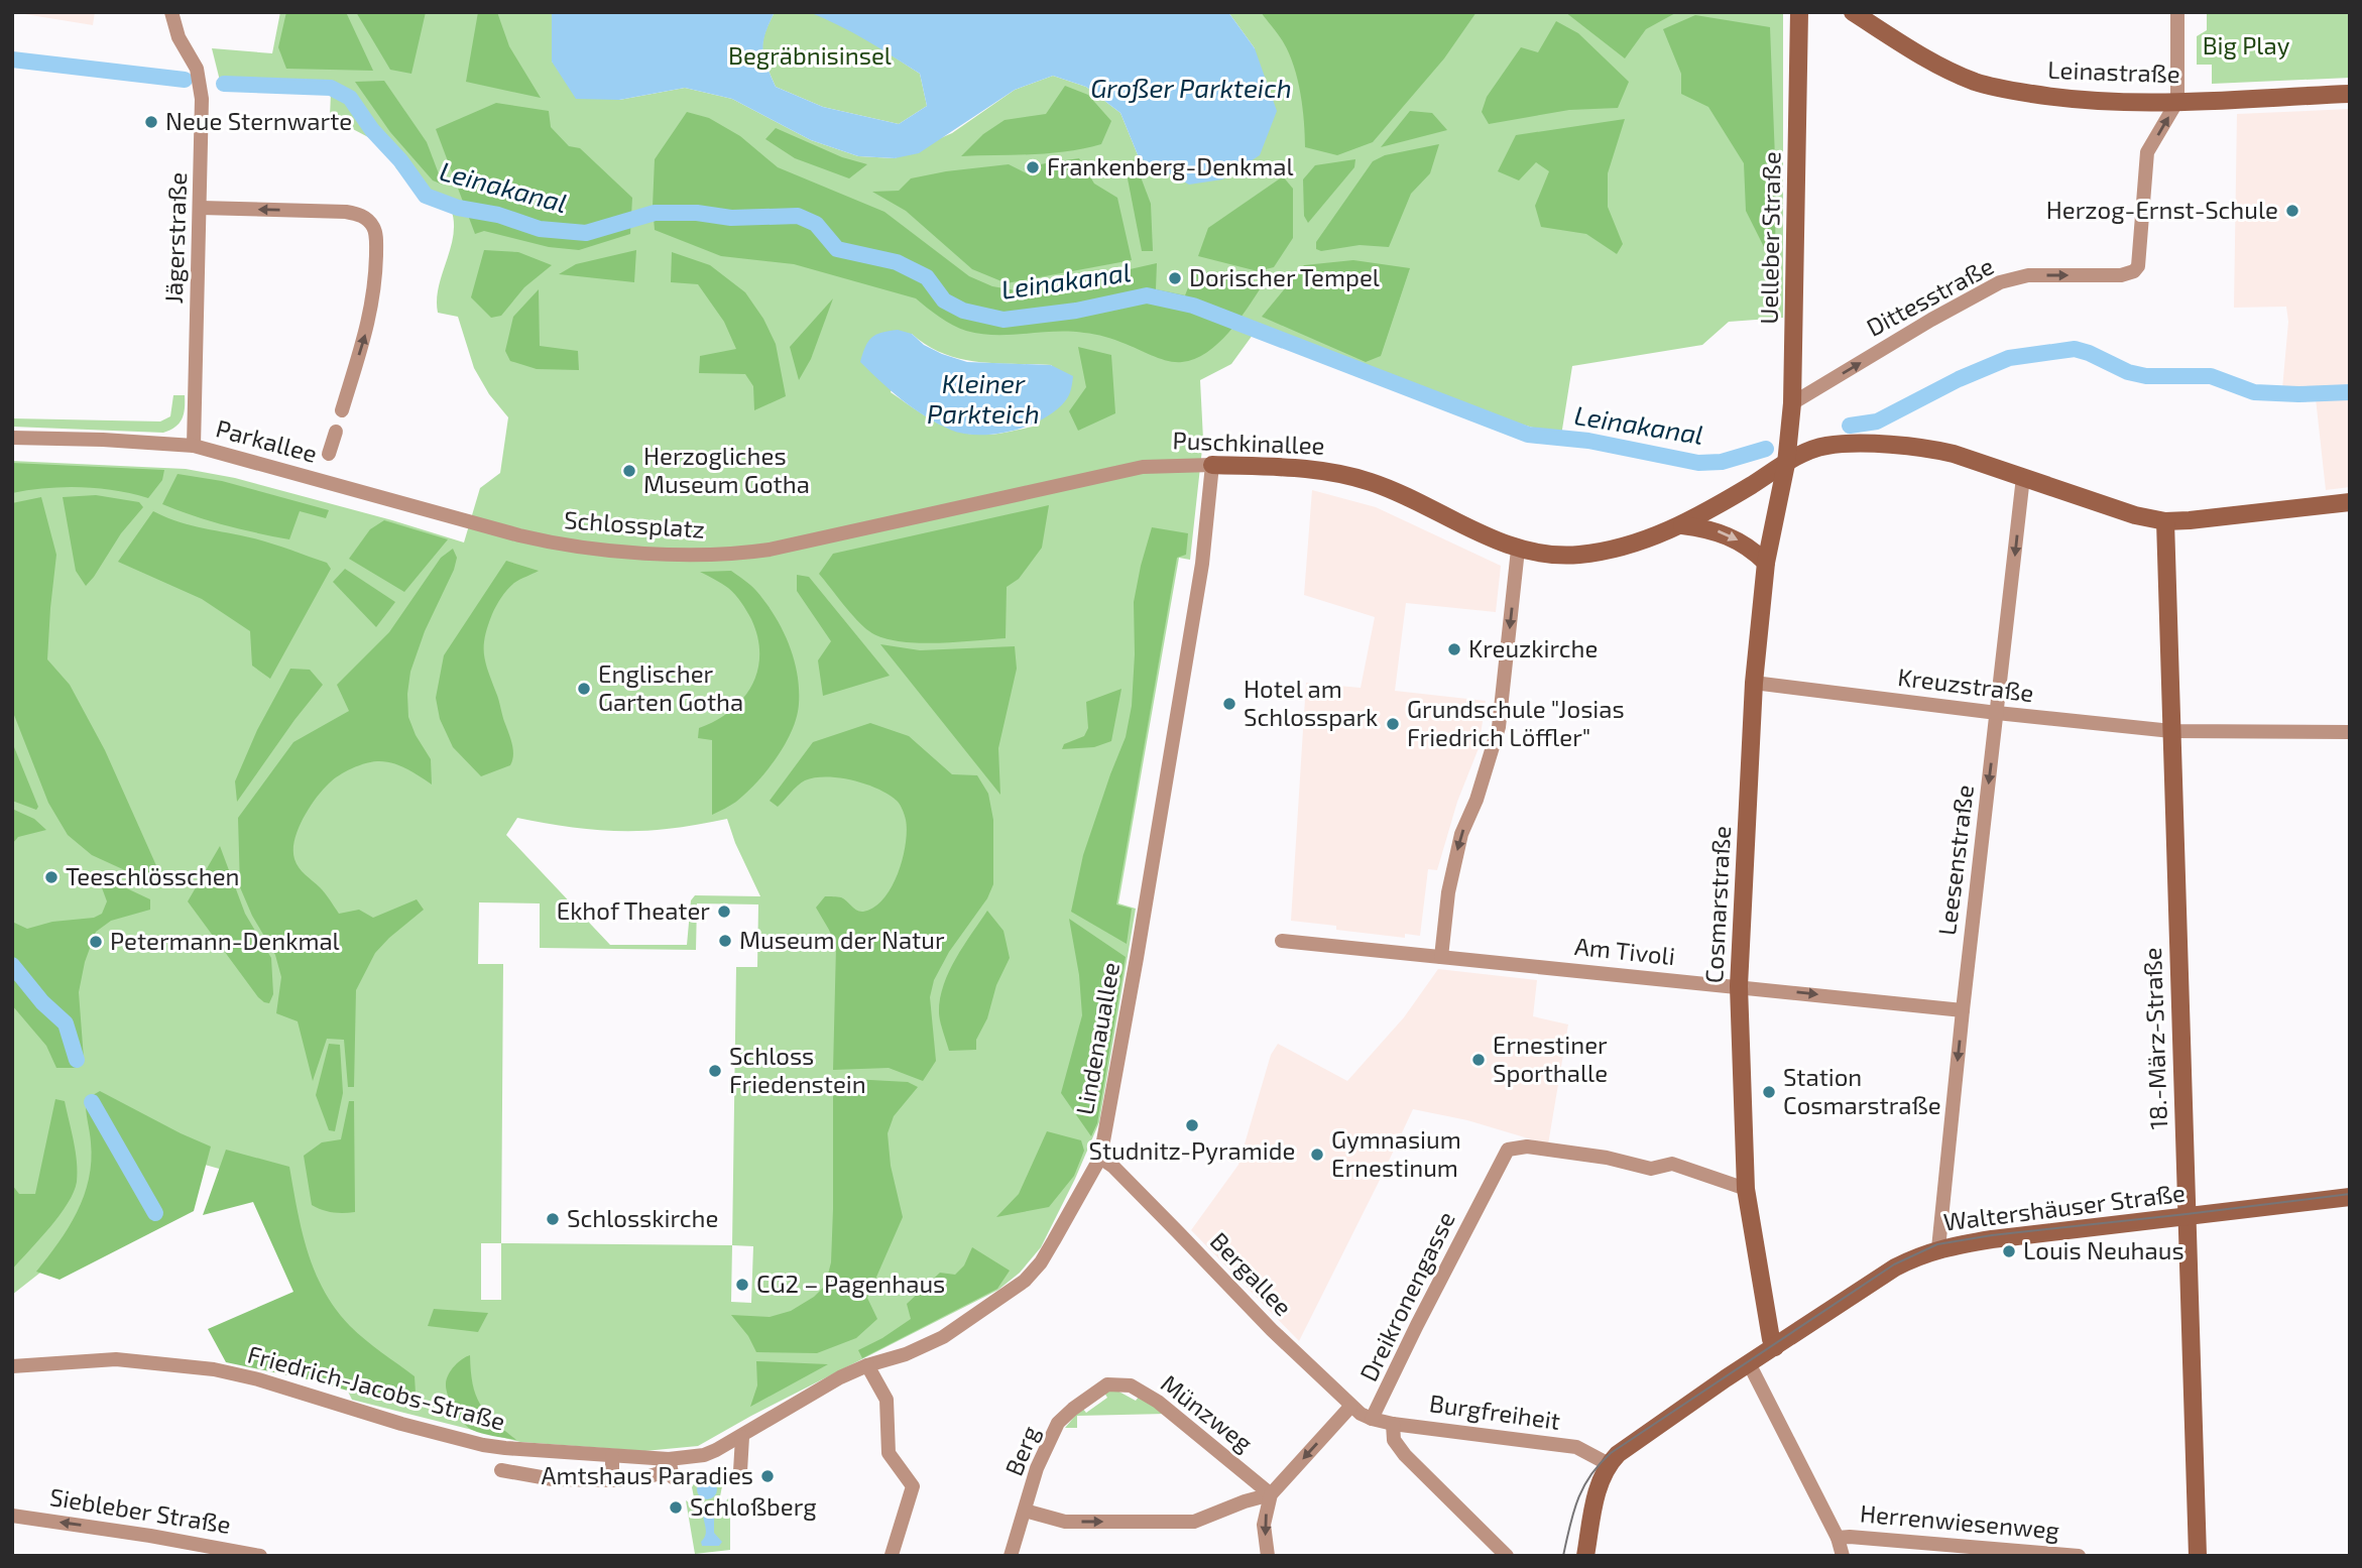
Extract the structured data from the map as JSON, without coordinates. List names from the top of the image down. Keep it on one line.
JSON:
{"streets":{"street":["Leinastraße","Jägerstraße","Uelleber Straße","Dittesstraße","Parkallee","Puschkinallee","Schlossplatz","Kreuzstraße","Leesenstraße","Cosmarstraße","Am Tivoli","Lindenauallee","18.-März-Straße","Waltershäuser Straße","Bergallee","Dreikronengasse","Friedrich-Jacobs-Straße","Burgfreiheit","Münzweg","Berg","Siebleber Straße","Herrenwiesenweg"]},"crossings":[["Leinastraße","Dittesstraße"],["Jägerstraße","Parkallee"],["Uelleber Straße","Dittesstraße"],["Uelleber Straße","Puschkinallee"],["Uelleber Straße","Cosmarstraße"],["Parkallee","Schlossplatz"],["Puschkinallee","Schlossplatz"],["Puschkinallee","Leesenstraße"],["Puschkinallee","Cosmarstraße"],["Puschkinallee","Lindenauallee"],["Puschkinallee","18.-März-Straße"],["Kreuzstraße","Leesenstraße"],["Kreuzstraße","Cosmarstraße"],["Kreuzstraße","18.-März-Straße"],["Leesenstraße","Am Tivoli"],["Leesenstraße","Waltershäuser Straße"],["Cosmarstraße","Am Tivoli"],["Cosmarstraße","Waltershäuser Straße"],["Cosmarstraße","Dreikronengasse"],["Lindenauallee","Bergallee"],["Lindenauallee","Friedrich-Jacobs-Straße"],["18.-März-Straße","Waltershäuser Straße"],["Waltershäuser Straße","Burgfreiheit"],["Bergallee","Dreikronengasse"],["Bergallee","Burgfreiheit"],["Dreikronengasse","Burgfreiheit"],["Münzweg","Berg"]],"one_way":["Dittesstraße","Leesenstraße","Siebleber Straße"],"water":["Großer Parkteich","Leinakanal","Kleiner Parkteich"],"parks":["Big Play","Begräbnisinsel"],"places":["Neue Sternwarte","Frankenberg-Denkmal","Herzog-Ernst-Schule","Dorischer Tempel","Herzogliches Museum Gotha","Kreuzkirche","Englischer Garten Gotha","Hotel am Schlosspark","Grundschule \"Josias Friedrich Löffler\"","Teeschlösschen","Ekhof Theater","Museum der Natur","Petermann-Denkmal","Ernestiner Sporthalle","Schloss Friedenstein","Station Cosmarstraße","Studnitz-Pyramide","Gymnasium Ernestinum","Schlosskirche","Louis Neuhaus","CG2 – Pagenhaus","Amtshaus Paradies","Schloßberg"]}
